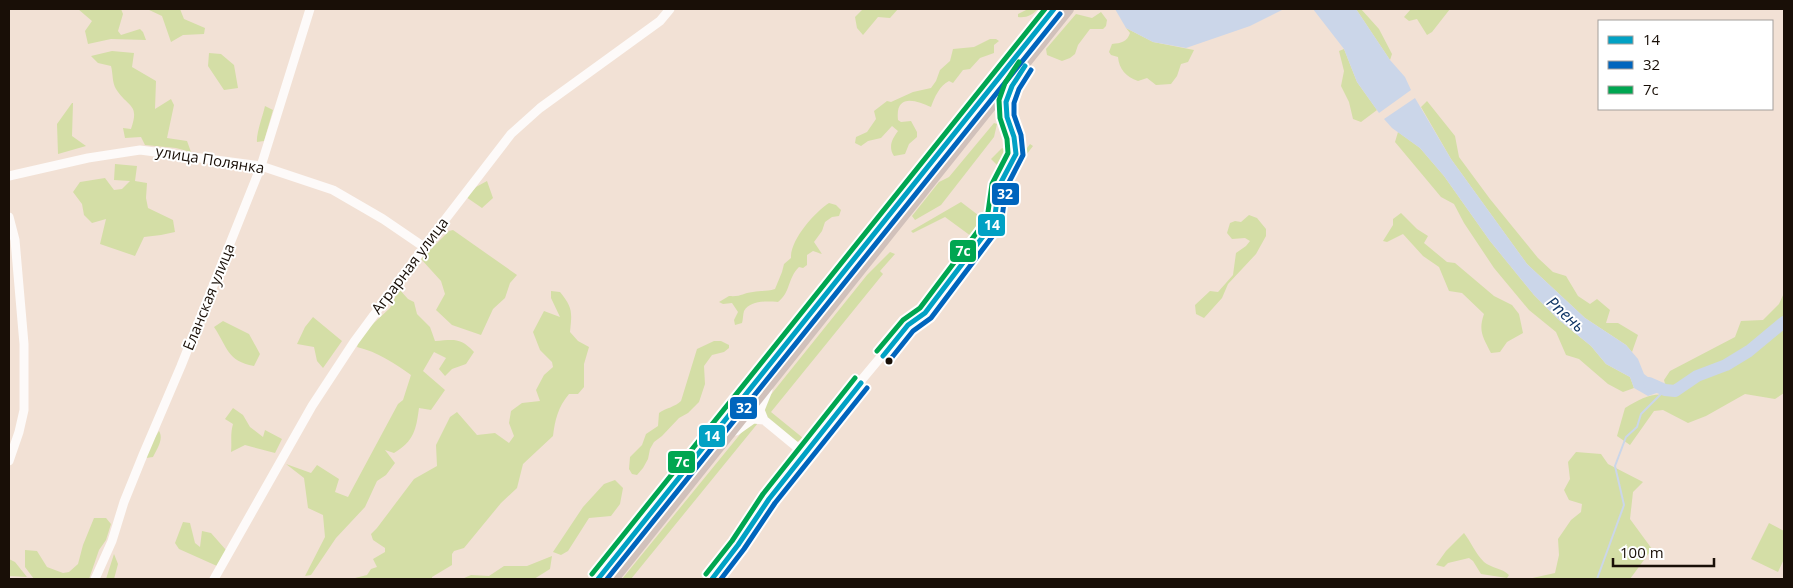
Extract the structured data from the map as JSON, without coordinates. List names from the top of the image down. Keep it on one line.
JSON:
{"streets":{"street":["улица Полянка","Аграрная улица","Еланская улица"]},"crossings":[["улица Полянка","Аграрная улица"],["улица Полянка","Еланская улица"]],"water":["Рпень"],"lines":["transit line 14","transit line 7с","transit line 32"],"legend":["14","32","7с"],"scale_bar":"100 m"}
